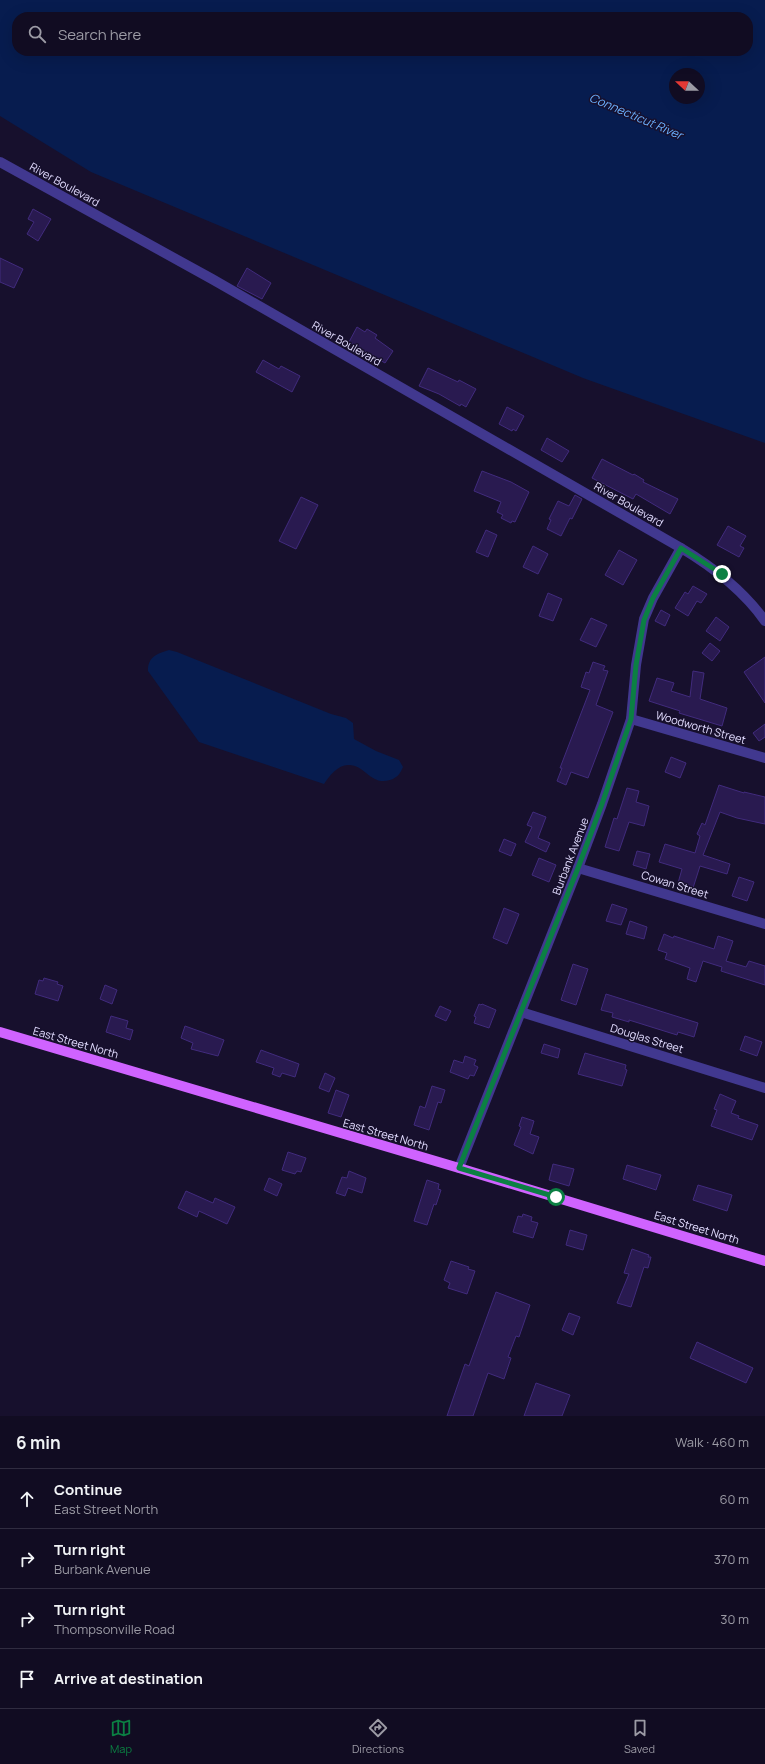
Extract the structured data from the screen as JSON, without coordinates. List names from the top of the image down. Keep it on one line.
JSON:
{"streets":{"main road":["East Street North"],"street":["River Boulevard","Woodworth Street","Burbank Avenue","Cowan Street","Douglas Street"]},"crossings":[["River Boulevard","Burbank Avenue"],["Woodworth Street","Burbank Avenue"],["Burbank Avenue","Cowan Street"],["Burbank Avenue","Douglas Street"],["Burbank Avenue","East Street North"]],"water":["Connecticut River"],"north":"left","page":{"search":"Search here","heading":["6 min","Walk · 460 m"],"list":[["Continue","East Street North","60 m"],["Turn right","Burbank Avenue","370 m"],["Turn right","Thompsonville Road","30 m"],"Arrive at destination"],"nav":["Map","Directions","Saved"]}}
